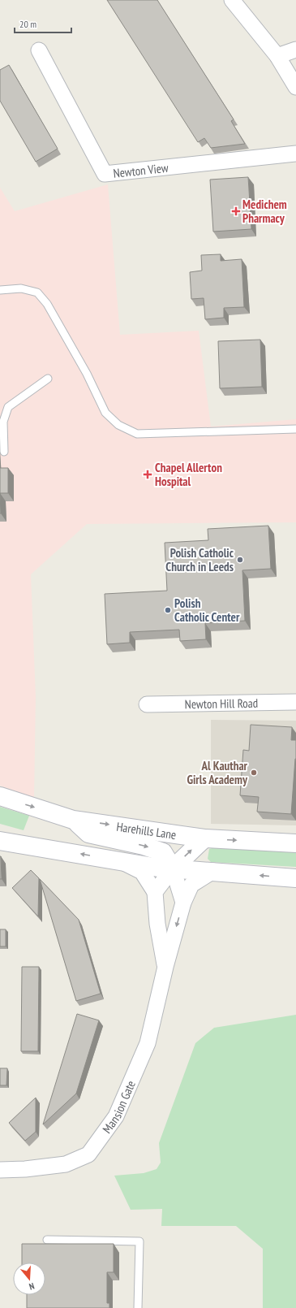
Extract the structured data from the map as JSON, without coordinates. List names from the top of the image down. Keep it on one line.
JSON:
{"streets":{"main road":["Harehills Lane"],"street":["Newton View","Newton Hill Road","Mansion Gate"]},"places":{"health":["Medichem Pharmacy","Chapel Allerton Hospital"],"other":["Polish Catholic Church in Leeds","Polish Catholic Center","Al Kauthar Girls Academy"]},"scale_bar":"20 m","north":"bottom"}
